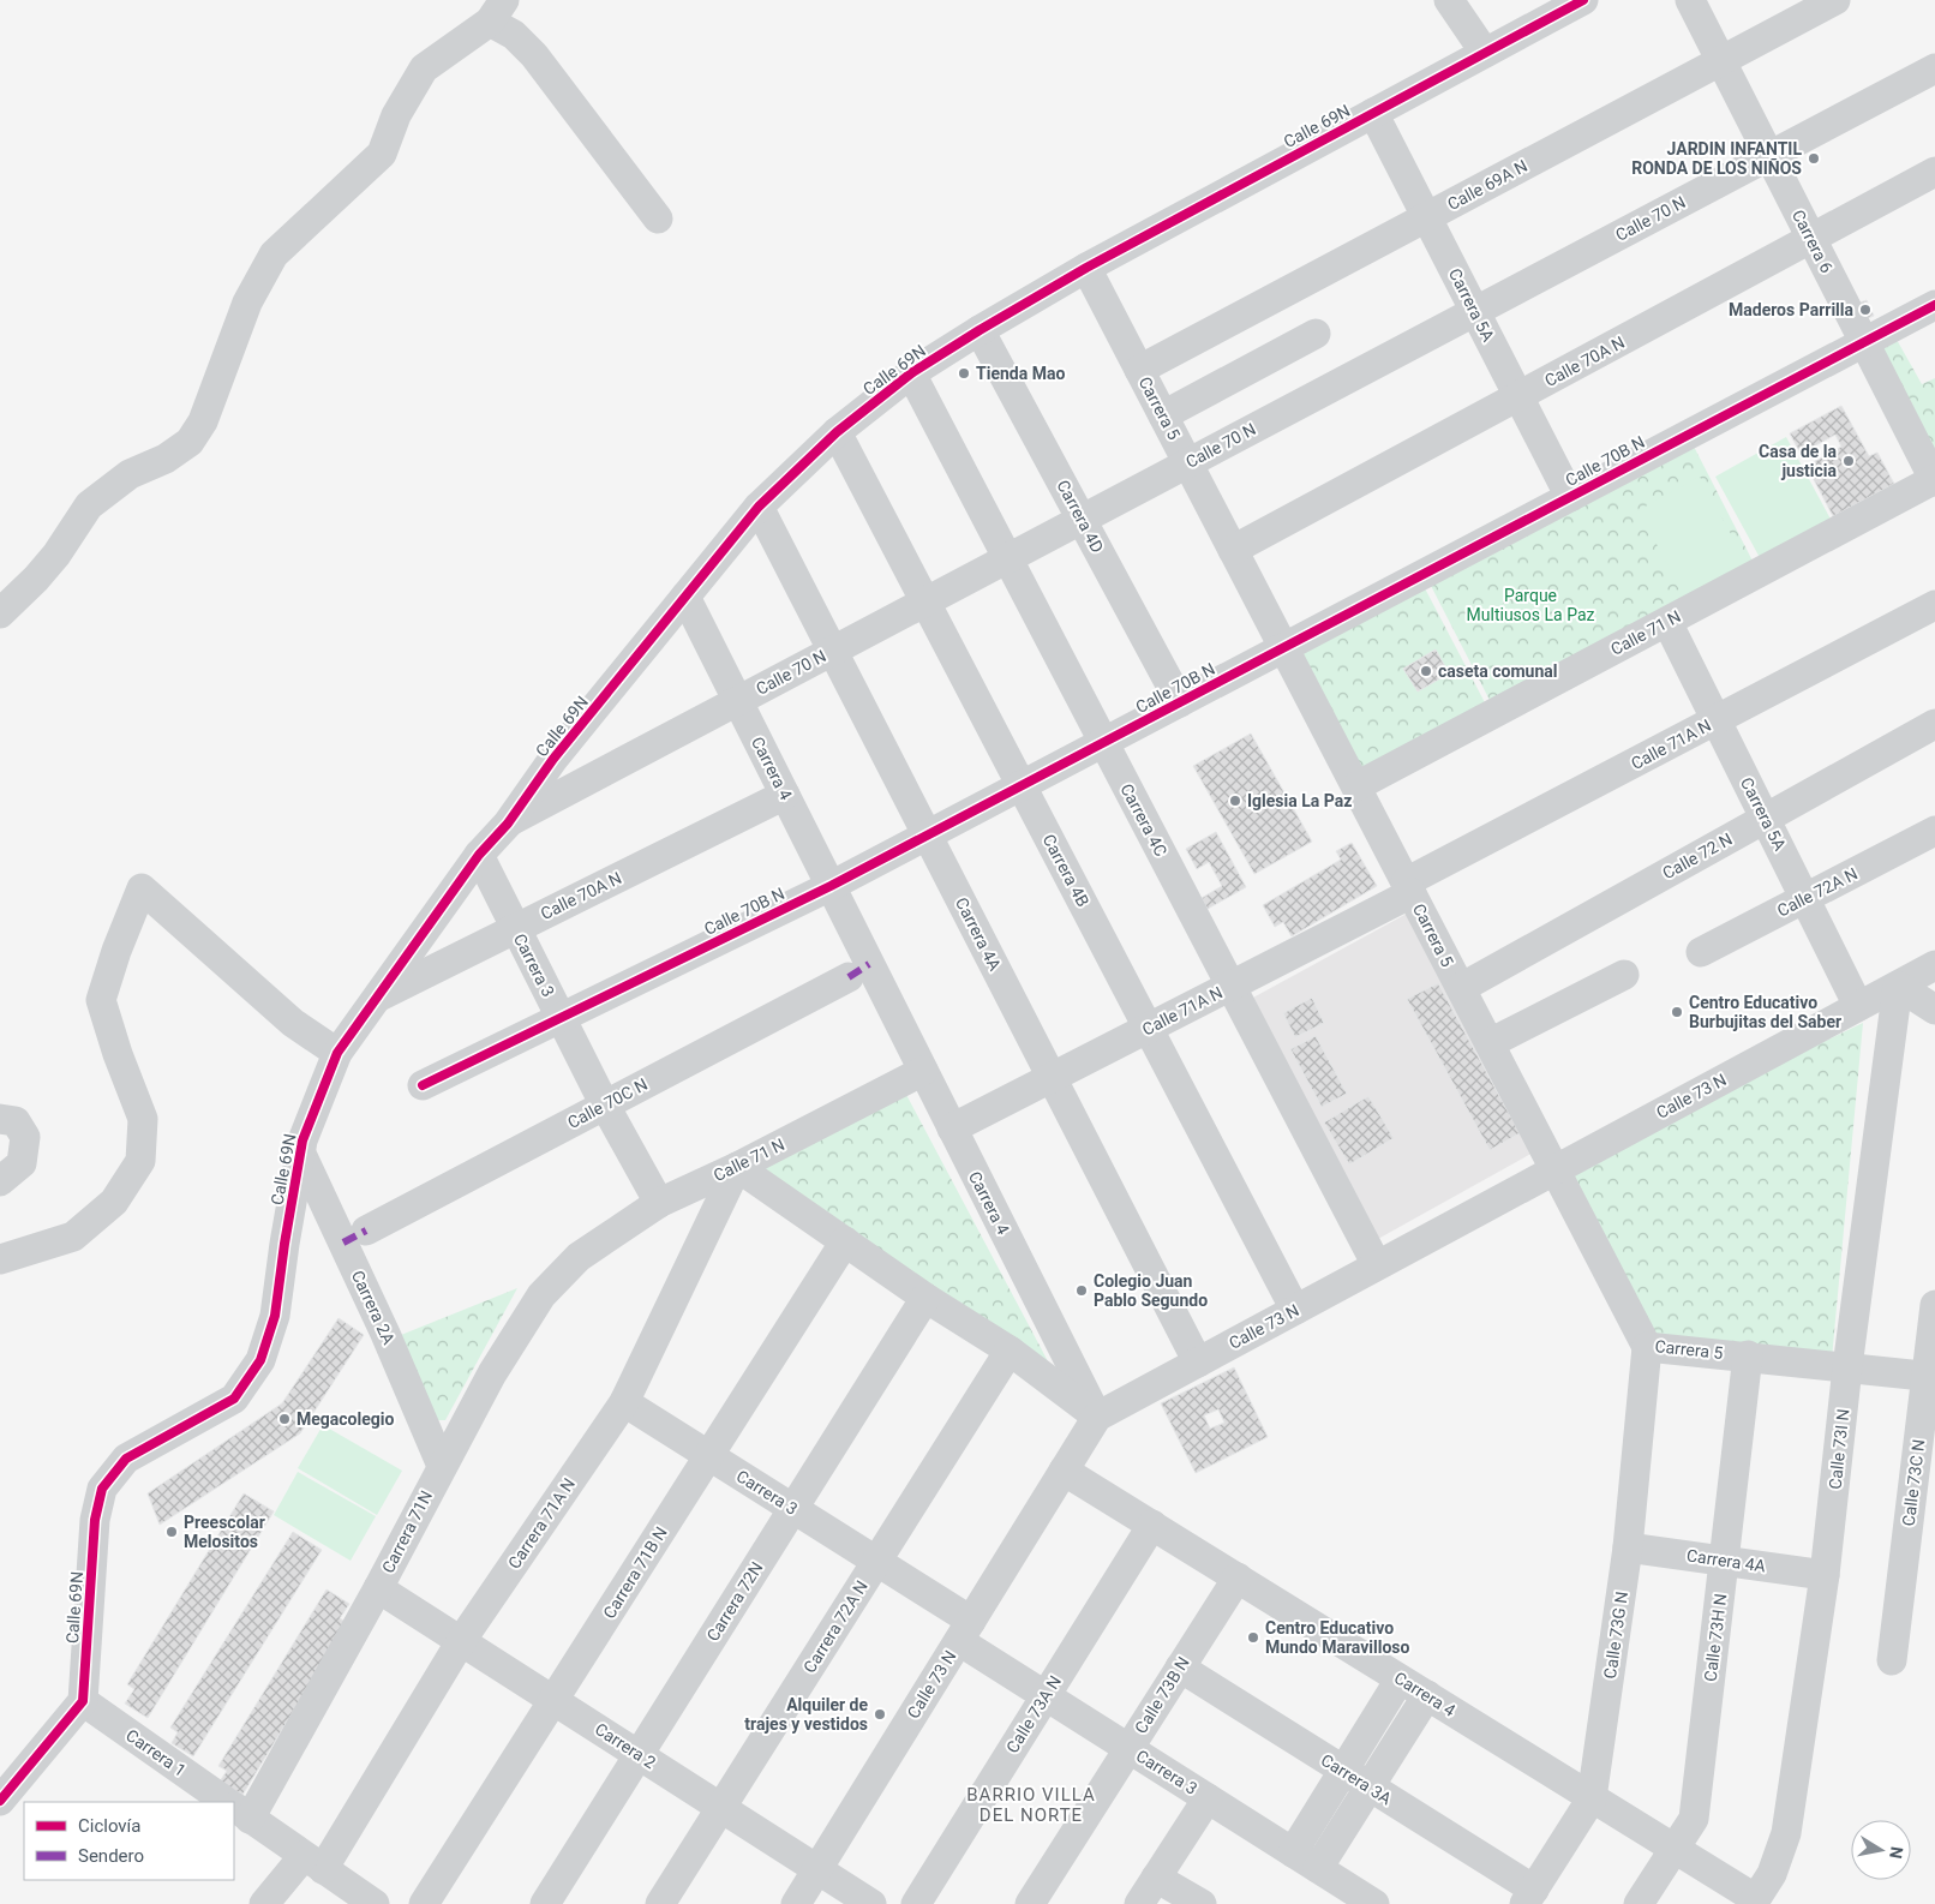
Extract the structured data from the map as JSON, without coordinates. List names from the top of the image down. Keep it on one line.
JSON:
{"streets":{"street":["Calle 69N","Calle 69A N","Calle 70 N","Carrera 6","Carrera 5A","Calle 70A N","Carrera 5","Calle 70B N","Carrera 4D","Calle 71 N","Calle 71A N","Carrera 4","Carrera 4C","Calle 72 N","Carrera 4B","Calle 72A N","Carrera 4A","Carrera 3","Calle 73 N","Calle 70C N","Carrera 2A","Calle 73I N","Calle 73C N","Carrera 71A N","Carrera 71N","Carrera 71B N","Carrera 72N","Carrera 72A N","Calle 73G N","Calle 73H N","Calle 73B N","Calle 73A N","Carrera 2","Carrera 1","Carrera 3A"]},"crossings":[["Calle 69N","Calle 70 N"],["Calle 69N","Carrera 5A"],["Calle 69N","Calle 70A N"],["Calle 69N","Carrera 5"],["Calle 69N","Carrera 4D"],["Calle 69N","Carrera 4"],["Calle 69N","Carrera 4C"],["Calle 69N","Carrera 4B"],["Calle 69N","Carrera 4A"],["Calle 69N","Carrera 3"],["Calle 69N","Carrera 2A"],["Calle 69N","Carrera 1"],["Calle 69A N","Carrera 6"],["Calle 69A N","Carrera 5A"],["Calle 69A N","Carrera 5"],["Calle 70 N","Carrera 6"],["Calle 70 N","Carrera 5A"],["Calle 70 N","Carrera 5"],["Calle 70 N","Carrera 4D"],["Calle 70 N","Carrera 4"],["Calle 70 N","Carrera 4C"],["Calle 70 N","Carrera 4B"],["Calle 70 N","Carrera 4A"],["Carrera 6","Calle 70A N"],["Carrera 6","Calle 70B N"],["Carrera 6","Calle 71 N"],["Carrera 5A","Calle 70A N"],["Carrera 5A","Calle 70B N"],["Carrera 5A","Calle 71 N"],["Carrera 5A","Calle 71A N"],["Carrera 5A","Calle 72 N"],["Carrera 5A","Calle 72A N"],["Carrera 5A","Calle 73 N"],["Calle 70A N","Carrera 5"],["Calle 70A N","Carrera 4"],["Calle 70A N","Carrera 3"],["Carrera 5","Calle 70B N"],["Carrera 5","Calle 71 N"],["Carrera 5","Calle 71A N"],["Carrera 5","Calle 72 N"],["Carrera 5","Calle 73 N"],["Carrera 5","Calle 73I N"],["Carrera 5","Calle 73C N"],["Carrera 5","Calle 73G N"],["Carrera 5","Calle 73H N"],["Calle 70B N","Carrera 4D"],["Calle 70B N","Carrera 4"],["Calle 70B N","Carrera 4C"],["Calle 70B N","Carrera 4B"],["Calle 70B N","Carrera 4A"],["Calle 70B N","Carrera 3"],["Calle 71 N","Carrera 4"],["Calle 71 N","Carrera 3"],["Calle 71 N","Carrera 71A N"],["Calle 71 N","Carrera 71N"],["Calle 71A N","Carrera 4"],["Calle 71A N","Carrera 4C"],["Calle 71A N","Carrera 4B"],["Calle 71A N","Carrera 4A"],["Carrera 4","Calle 73 N"],["Carrera 4","Calle 73I N"],["Carrera 4","Calle 73G N"],["Carrera 4","Calle 73H N"],["Carrera 4","Calle 73B N"],["Carrera 4","Calle 73A N"],["Carrera 4C","Calle 73 N"],["Carrera 4B","Calle 73 N"],["Carrera 4A","Calle 73 N"],["Carrera 4A","Calle 73I N"],["Carrera 4A","Calle 73G N"],["Carrera 4A","Calle 73H N"],["Carrera 3","Calle 73 N"],["Carrera 3","Calle 70C N"],["Carrera 3","Carrera 71A N"],["Carrera 3","Carrera 71B N"],["Carrera 3","Carrera 72N"],["Carrera 3","Carrera 72A N"],["Carrera 3","Calle 73B N"],["Carrera 3","Calle 73A N"],["Calle 73 N","Calle 73I N"],["Calle 73 N","Carrera 2"],["Calle 70C N","Carrera 2A"],["Carrera 2A","Carrera 71N"],["Carrera 71A N","Carrera 2"],["Carrera 71A N","Carrera 1"],["Carrera 71N","Carrera 2"],["Carrera 71N","Carrera 1"],["Carrera 71B N","Carrera 2"],["Carrera 72N","Carrera 2"],["Carrera 72A N","Carrera 2"],["Calle 73G N","Carrera 3A"],["Calle 73B N","Carrera 3A"]],"districts":["BARRIO VILLA DEL NORTE"],"parks":["Parque Multiusos La Paz"],"places":["JARDIN INFANTIL RONDA DE LOS NIÑOS","Maderos Parrilla","Tienda Mao","Casa de la justicia","caseta comunal","Iglesia La Paz","Centro Educativo Burbujitas del Saber","Colegio Juan Pablo Segundo","Megacolegio","Preescolar Melositos","Centro Educativo Mundo Maravilloso","Alquiler de trajes y vestidos"],"legend":["Ciclovía","Sendero"],"north":"right"}
